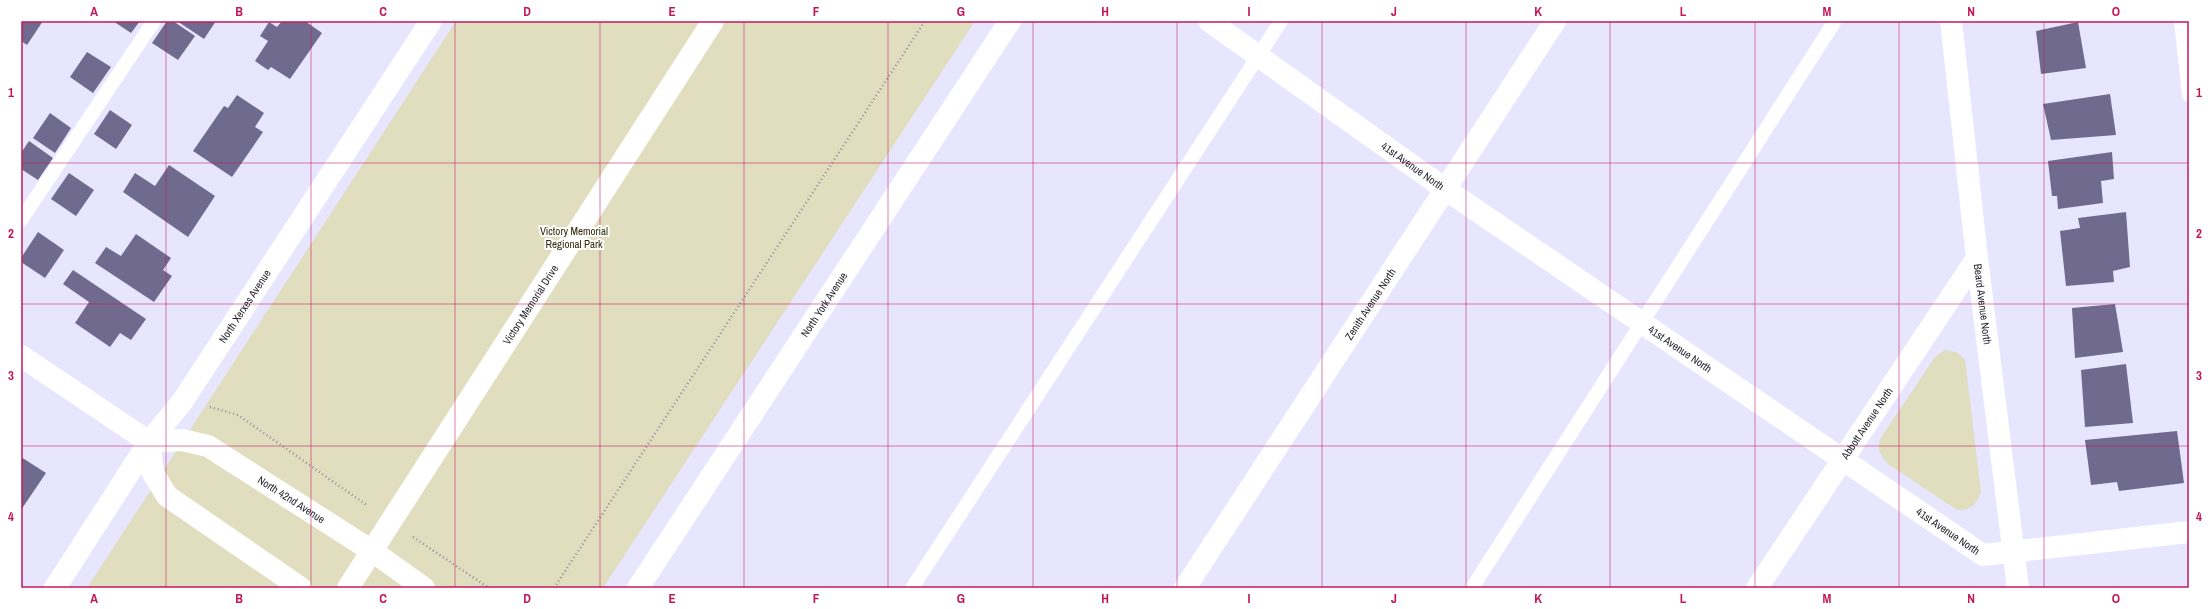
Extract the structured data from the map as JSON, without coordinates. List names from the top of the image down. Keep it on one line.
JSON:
{"streets":{"street":["41st Avenue North","Victory Memorial Drive","North York Avenue","Zenith Avenue North","Beard Avenue North","North Xerxes Avenue","Abbott Avenue North","North 42nd Avenue"]},"crossings":[["41st Avenue North","Zenith Avenue North"],["41st Avenue North","Beard Avenue North"],["41st Avenue North","Abbott Avenue North"],["Victory Memorial Drive","North 42nd Avenue"],["Beard Avenue North","Abbott Avenue North"],["North Xerxes Avenue","North 42nd Avenue"]],"parks":["Victory Memorial Regional Park"],"grid":{"columns":["A","B","C","D","E","F","G","H","I","J","K","L","M","N","O"],"rows":["1","2","3","4"]}}
